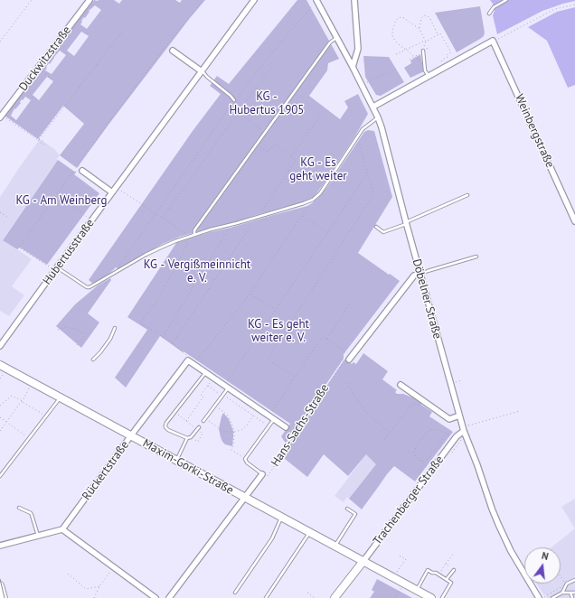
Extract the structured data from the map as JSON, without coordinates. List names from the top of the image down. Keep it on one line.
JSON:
{"streets":{"street":["Duckwitzstraße","Weinbergstraße","Hubertusstraße","Döbelner Straße","Hans-Sachs-Straße","Maxim-Gorki-Straße","Rückertstraße","Trachenberger Straße"]},"crossings":[["Döbelner Straße","Trachenberger Straße"],["Hans-Sachs-Straße","Maxim-Gorki-Straße"],["Maxim-Gorki-Straße","Rückertstraße"],["Maxim-Gorki-Straße","Trachenberger Straße"]],"parks":["KG - Hubertus 1905","KG - Es geht weiter","KG - Am Weinberg","KG - Vergißmeinnicht e. V.","KG - Es geht weiter e. V."],"north":"top"}
